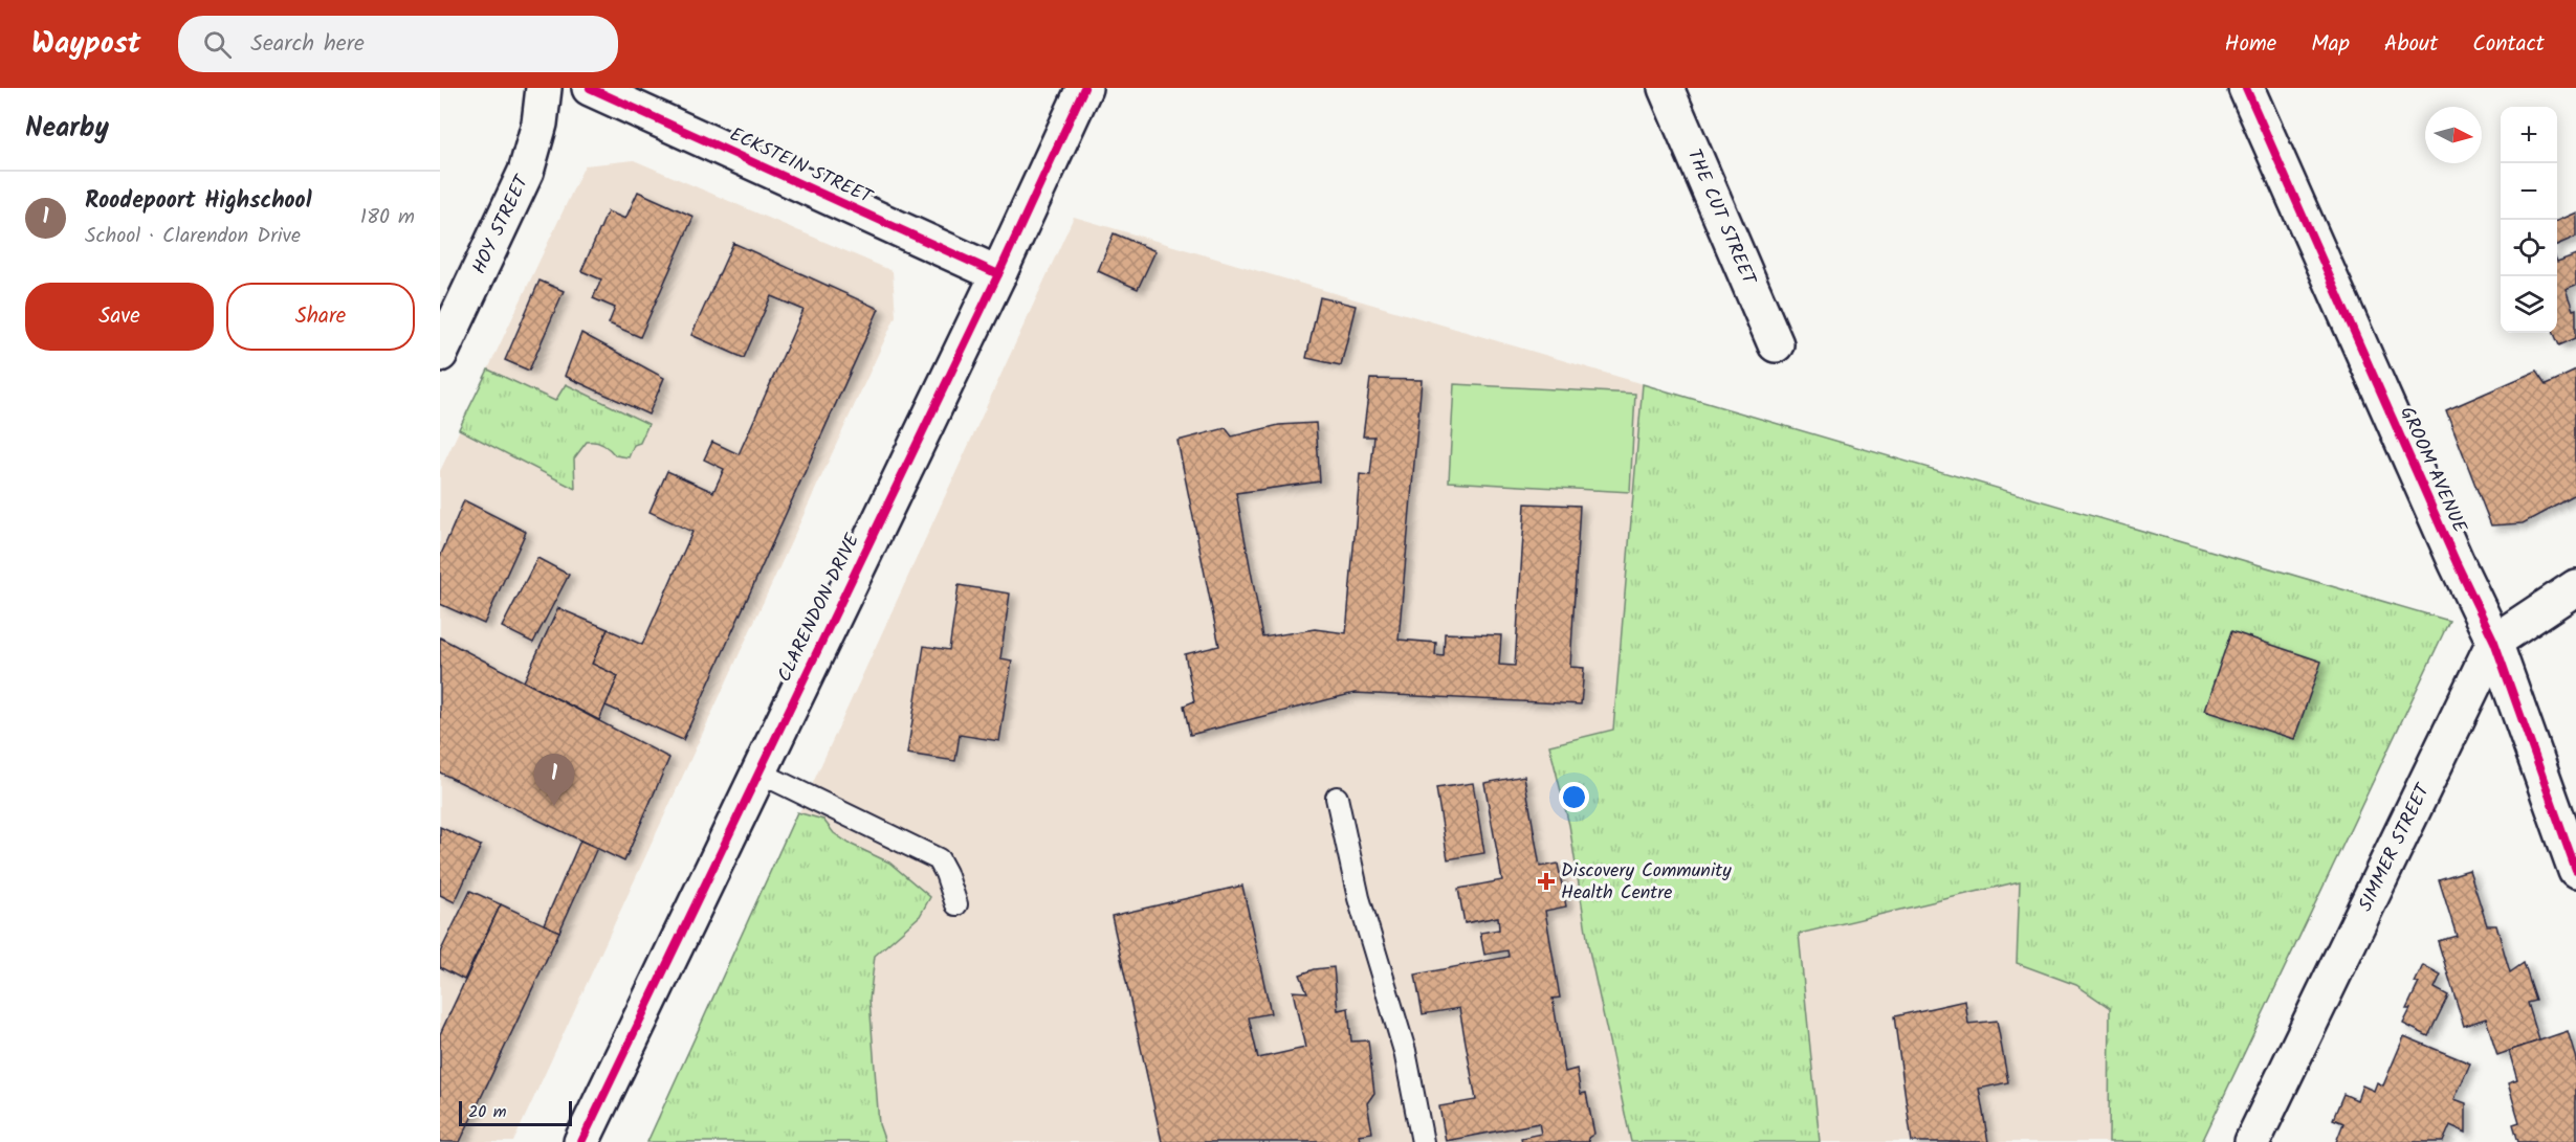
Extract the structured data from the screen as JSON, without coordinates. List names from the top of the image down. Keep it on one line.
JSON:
{"streets":{"street":["ECKSTEIN STREET","THE CUT STREET","HOY STREET","GROOM AVENUE","CLARENDON DRIVE","SIMMER STREET"]},"crossings":[["ECKSTEIN STREET","CLARENDON DRIVE"],["GROOM AVENUE","SIMMER STREET"]],"places":{"health":["Discovery Community Health Centre"]},"scale_bar":"20 m","north":"right","page":{"header":"Waypost","search":"Search here","nav":["Home","Map","About","Contact"],"heading":"Nearby","map_buttons":["+","−"],"list":[{"mark":"1","name":"Roodepoort Highschool","note":"School · Clarendon Drive","value":"180 m"}],"buttons":["Save","Share"],"pins":"1","scale":"20 m"}}
